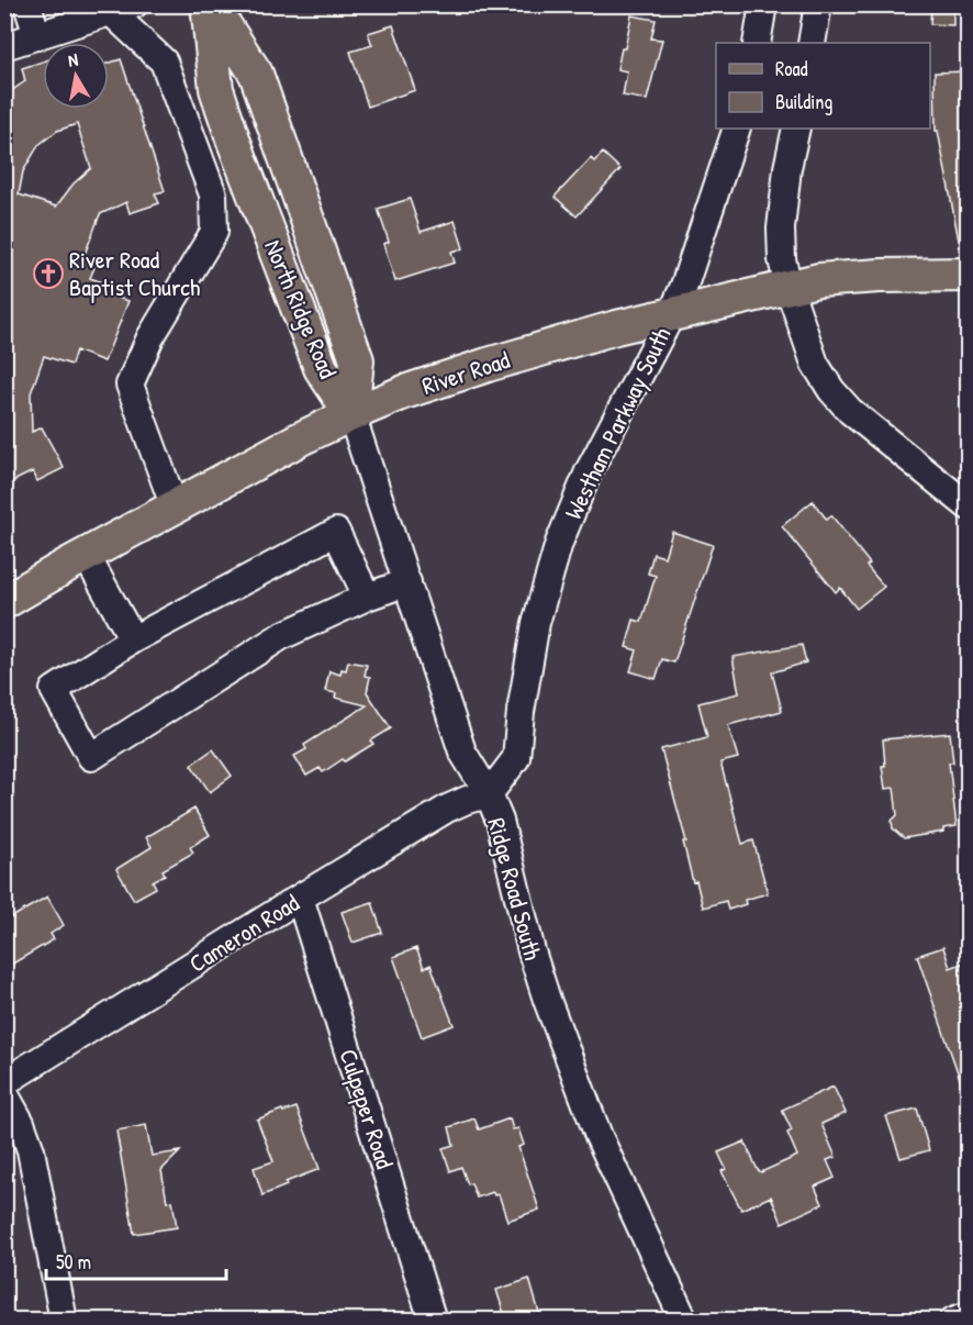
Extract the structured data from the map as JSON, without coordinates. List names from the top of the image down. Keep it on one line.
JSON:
{"streets":{"main road":["North Ridge Road","River Road"],"street":["Westham Parkway South","Ridge Road South","Cameron Road","Culpeper Road"]},"crossings":[["North Ridge Road","River Road"],["North Ridge Road","Ridge Road South"],["River Road","Westham Parkway South"],["River Road","Ridge Road South"],["Westham Parkway South","Ridge Road South"],["Westham Parkway South","Cameron Road"],["Ridge Road South","Cameron Road"],["Cameron Road","Culpeper Road"]],"places":{"church":["River Road Baptist Church"]},"legend":["Road","Building"],"scale_bar":"50 m","north":"top"}
